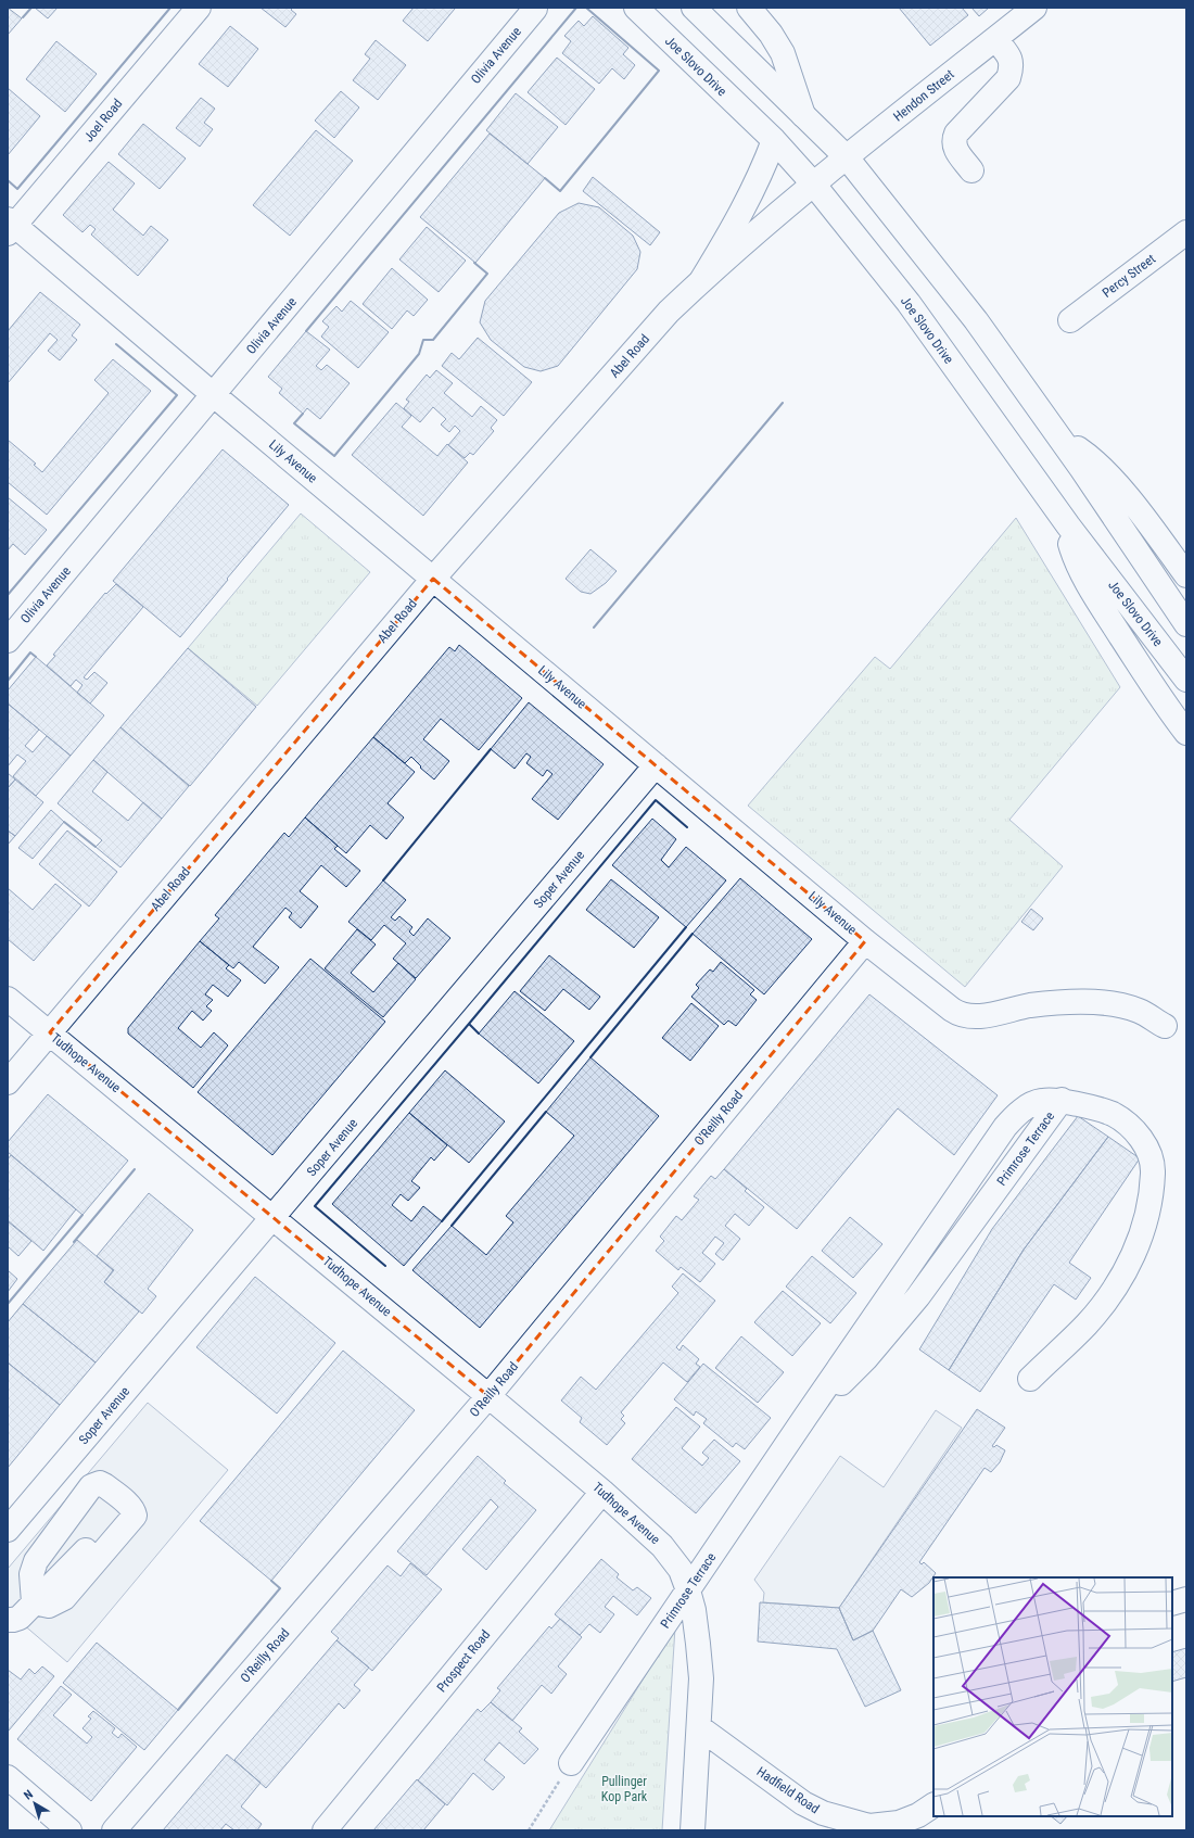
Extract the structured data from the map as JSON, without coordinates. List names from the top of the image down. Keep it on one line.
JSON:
{"streets":{"street":["Olivia Avenue","Joe Slovo Drive","Hendon Street","Joel Road","Percy Street","Abel Road","Lily Avenue","Soper Avenue","Tudhope Avenue","O'Reilly Road","Primrose Terrace","Prospect Road","Hadfield Road"]},"crossings":[["Olivia Avenue","Lily Avenue"],["Joe Slovo Drive","Hendon Street"],["Joe Slovo Drive","Abel Road"],["Hendon Street","Abel Road"],["Joel Road","Lily Avenue"],["Abel Road","Lily Avenue"],["Abel Road","Tudhope Avenue"],["Lily Avenue","Soper Avenue"],["Lily Avenue","O'Reilly Road"],["Soper Avenue","Tudhope Avenue"],["Tudhope Avenue","O'Reilly Road"],["Tudhope Avenue","Primrose Terrace"],["Tudhope Avenue","Prospect Road"]],"parks":["Pullinger Kop Park"],"north":"top left"}
